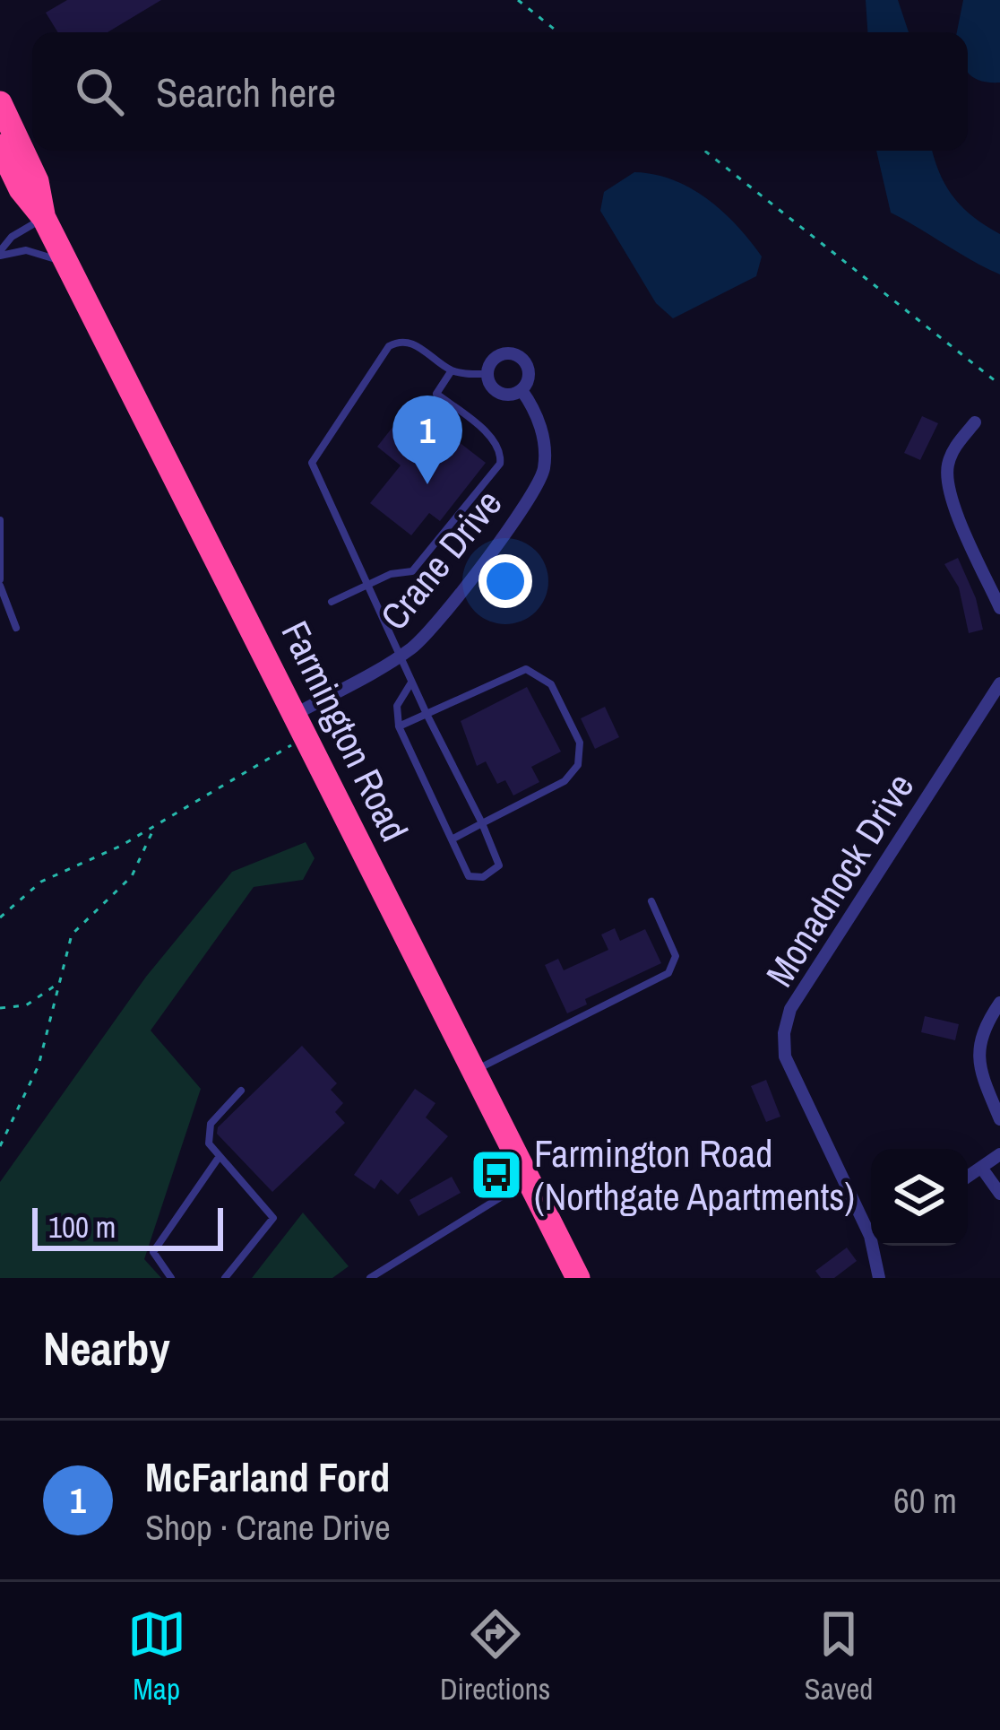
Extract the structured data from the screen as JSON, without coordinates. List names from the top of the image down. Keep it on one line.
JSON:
{"streets":{"highway":["Farmington Road"],"street":["Crane Drive","Monadnock Drive"]},"crossings":[["Crane Drive","Farmington Road"]],"places":{"bus stop":["Farmington Road (Northgate Apartments)"]},"scale_bar":"100 m","page":{"search":"Search here","pins":"1","scale":"100 m","heading":"Nearby","list":[{"mark":"1","name":"McFarland Ford","note":"Shop · Crane Drive","value":"60 m"}],"nav":["Map","Directions","Saved"]}}
